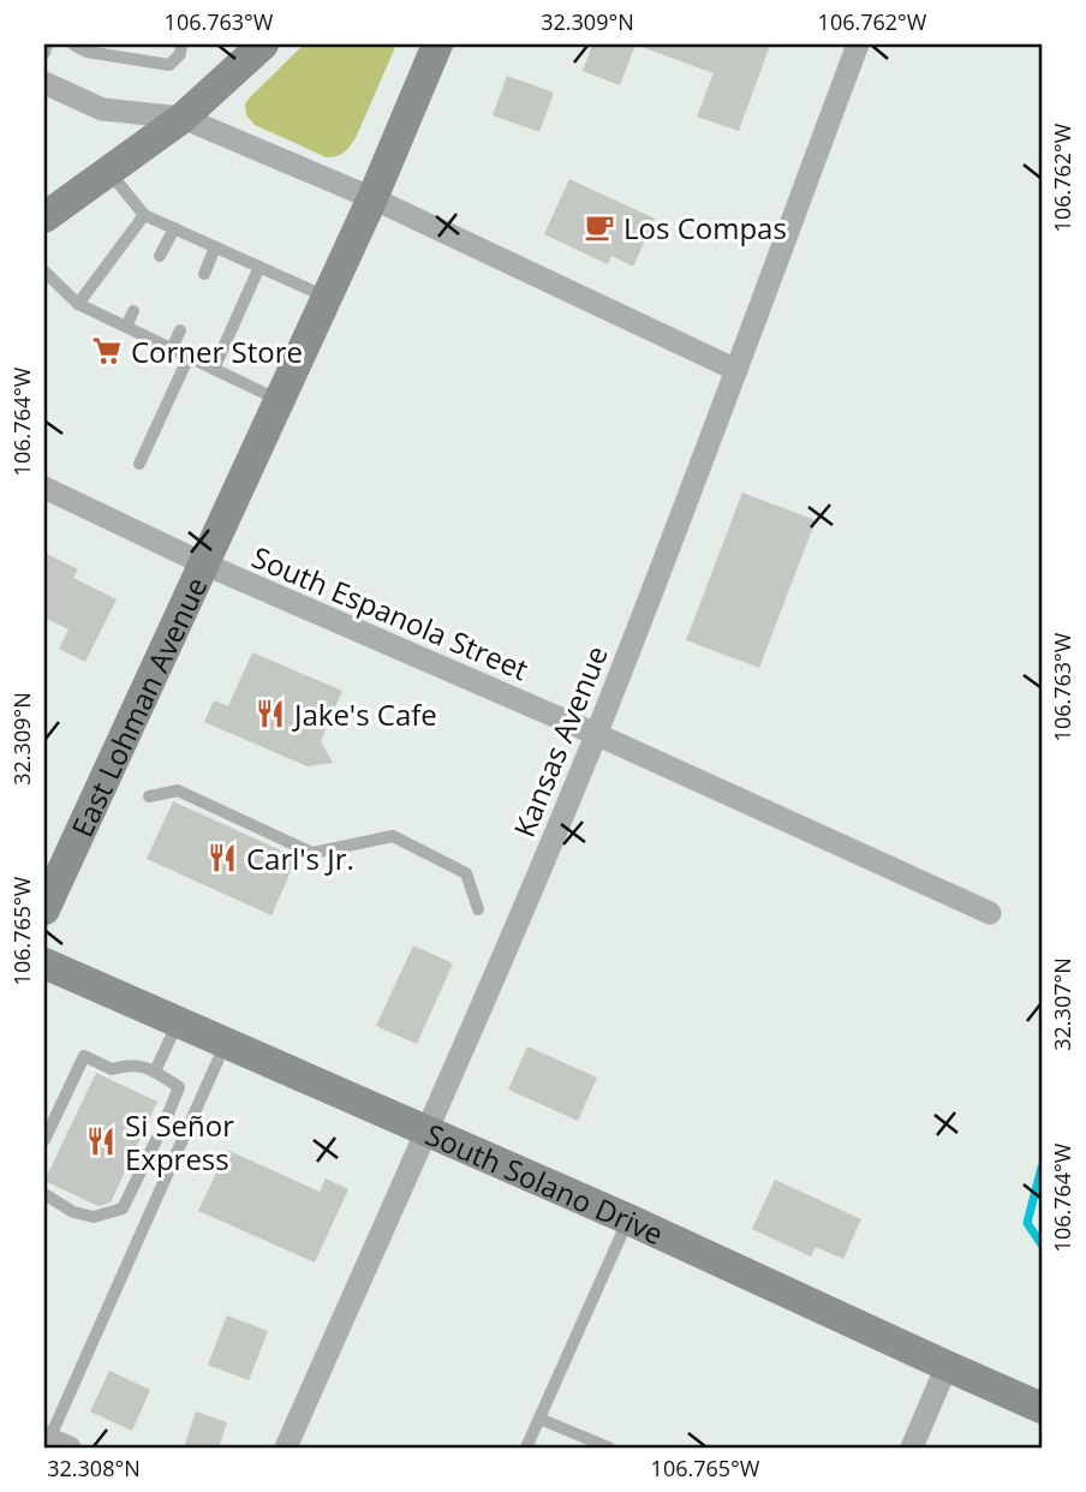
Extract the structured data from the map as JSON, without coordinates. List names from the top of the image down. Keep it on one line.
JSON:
{"streets":{"main road":["East Lohman Avenue","South Solano Drive"],"street":["South Espanola Street","Kansas Avenue"]},"crossings":[["South Espanola Street","East Lohman Avenue"],["South Espanola Street","Kansas Avenue"],["Kansas Avenue","South Solano Drive"]],"places":{"cafe":["Los Compas"],"supermarket":["Corner Store"],"restaurant":["Jake's Cafe","Carl's Jr.","Si Señor Express"]},"coordinates":["106.763°W","32.309°N","106.762°W","106.764°W","106.765°W","32.307°N","32.308°N"]}
